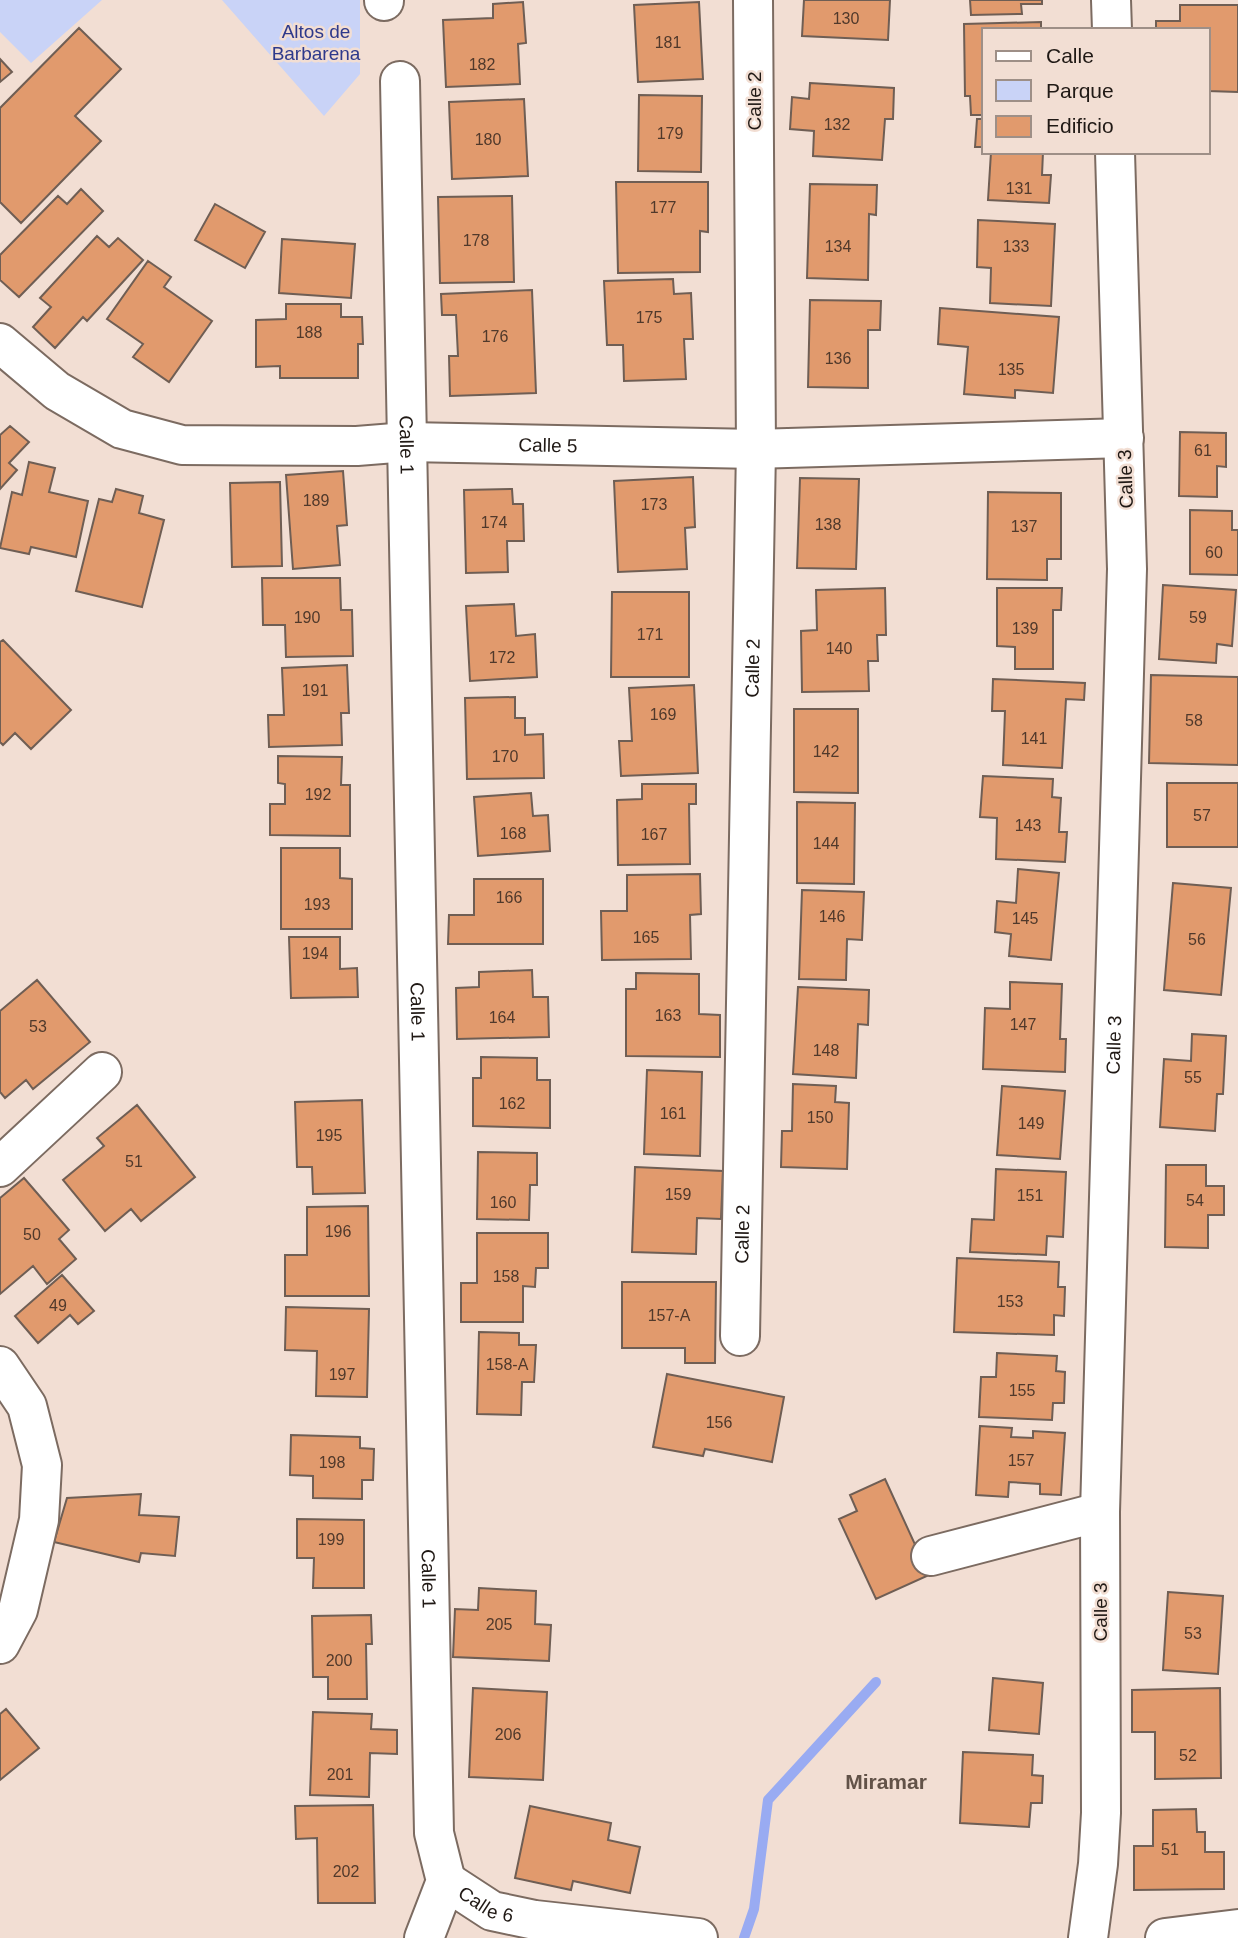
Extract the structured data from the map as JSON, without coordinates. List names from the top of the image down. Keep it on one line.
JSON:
{"streets":{"street":["Calle 2","Calle 1","Calle 5","Calle 3","Calle 6"]},"crossings":[["Calle 2","Calle 5"],["Calle 1","Calle 5"],["Calle 1","Calle 6"],["Calle 5","Calle 3"]],"districts":["Miramar"],"parks":["Altos de Barbarena"],"house_numbers":["130","181","182","132","179","180","131","177","178","134","133","175","188","176","136","135","61","189","173","174","138","137","60","190","59","139","171","140","172","191","169","58","141","142","170","192","57","143","168","167","144","166","193","146","145","165","56","194","163","164","147","53","148","55","162","161","150","149","195","51","159","151","54","160","196","50","158","153","49","157-A","158-A","197","155","156","157","198","199","205","53","200","206","52","201","51","202"],"legend":["Calle","Parque","Edificio"]}
